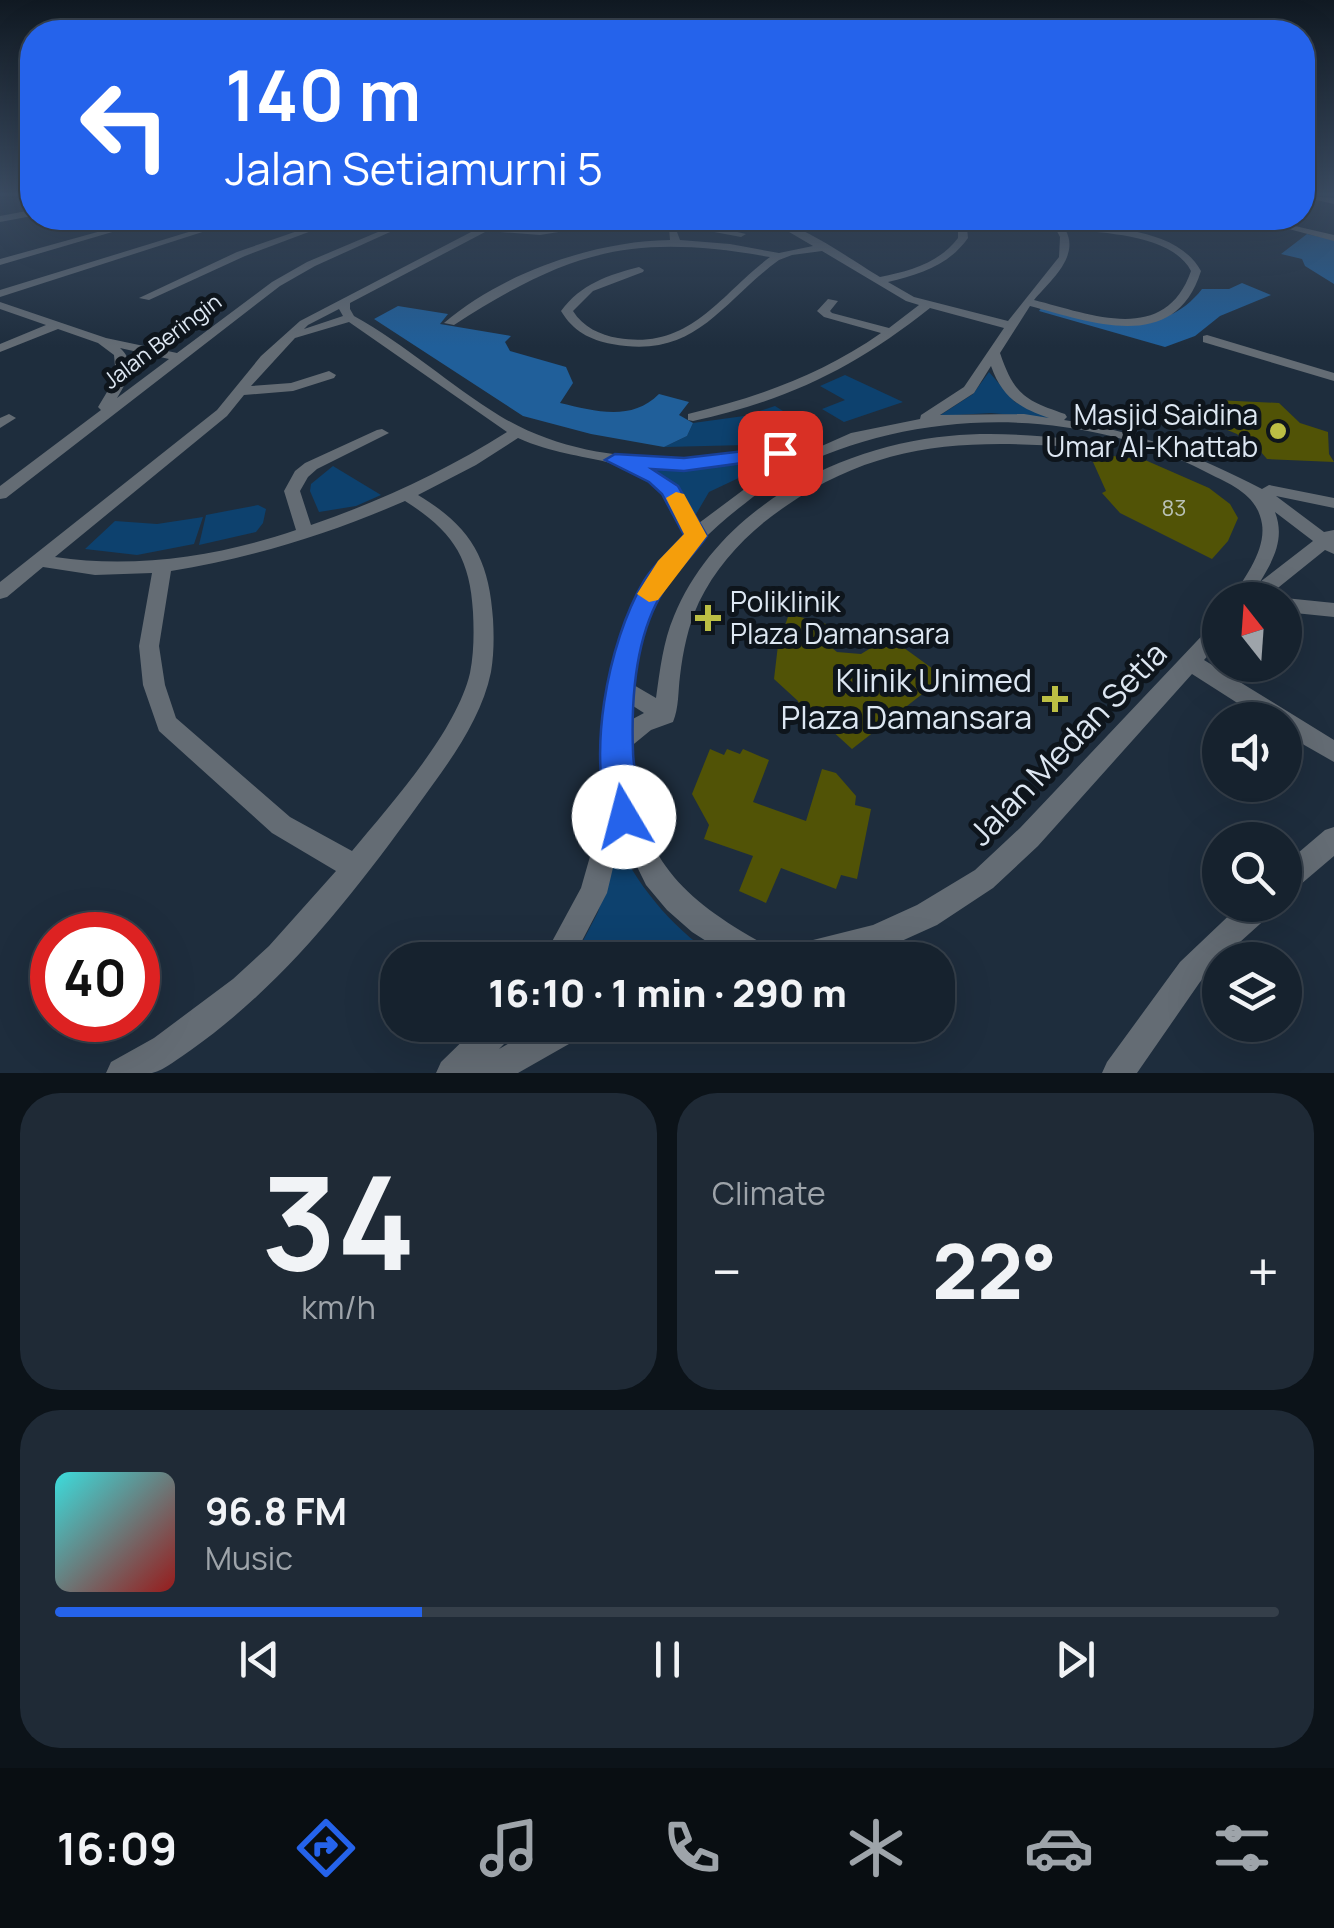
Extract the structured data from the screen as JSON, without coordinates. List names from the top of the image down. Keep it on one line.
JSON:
{"streets":{"street":["Jalan Beringin","Jalan Medan Setia"]},"places":{"other":["Masjid Saidina Umar Al-Khattab"],"health":["Poliklinik Plaza Damansara","Klinik Unimed Plaza Damansara"]},"house_numbers":["83"],"north":"top","page":{"turn":["140 m","Jalan Setiamurni 5"],"limit":"40","trip":"16:10 · 1 min · 290 m","tile":[["34","km/h"],"Climate"],"heat":["−","22°","+"],"song":["96.8 FM","Music"],"tabs":"16:09"}}
